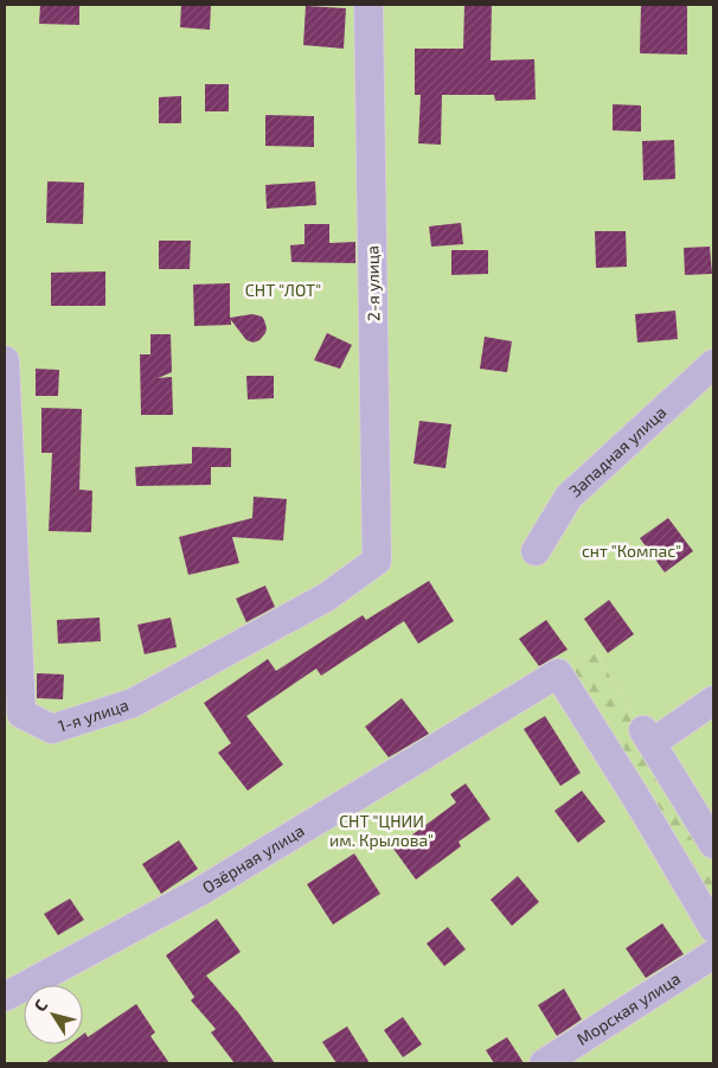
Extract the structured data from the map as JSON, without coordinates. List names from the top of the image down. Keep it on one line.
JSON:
{"streets":{"street":["2-я улица","Западная улица","1-я улица","Озёрная улица","Морская улица"]},"crossings":[["2-я улица","1-я улица"]],"parks":["СНТ \"ЛОТ\"","снт \"Компас\"","СНТ \"ЦНИИ им. Крылова\""],"north":"top left"}
